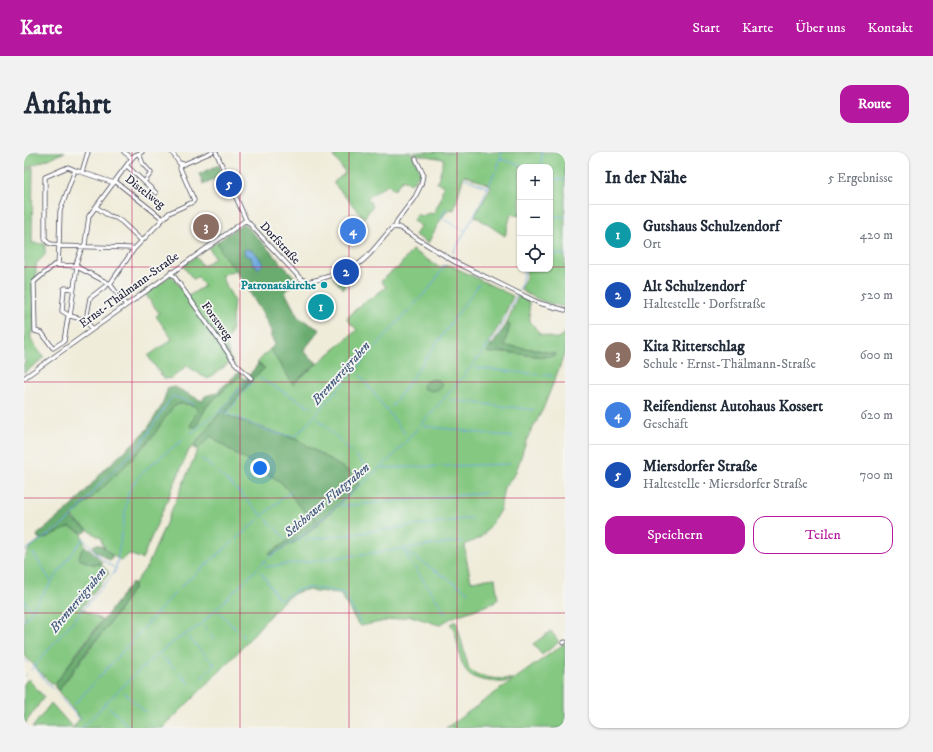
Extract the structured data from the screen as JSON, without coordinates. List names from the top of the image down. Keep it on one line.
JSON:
{"streets":{"street":["Distelweg","Dorfstraße","Ernst-Thälmann-Straße","Forstweg"]},"crossings":[["Dorfstraße","Ernst-Thälmann-Straße"],["Ernst-Thälmann-Straße","Forstweg"]],"water":["Brennereigraben","Selchower Flutgraben"],"places":["Patronatskirche"],"page":{"header":"Karte","nav":["Start","Karte","Über uns","Kontakt"],"buttons":["Route",["Speichern","Teilen"]],"title":"Anfahrt","heading":["In der Nähe","5 Ergebnisse"],"map_buttons":["+","−"],"pins":["5","3","4","2","1"],"list":[{"mark":"1","name":"Gutshaus Schulzendorf","note":"Ort","value":"420 m"},{"mark":"2","name":"Alt Schulzendorf","note":"Haltestelle · Dorfstraße","value":"520 m"},{"mark":"3","name":"Kita Ritterschlag","note":"Schule · Ernst-Thälmann-Straße","value":"600 m"},{"mark":"4","name":"Reifendienst Autohaus Kossert","note":"Geschäft","value":"620 m"},{"mark":"5","name":"Miersdorfer Straße","note":"Haltestelle · Miersdorfer Straße","value":"700 m"}]}}
